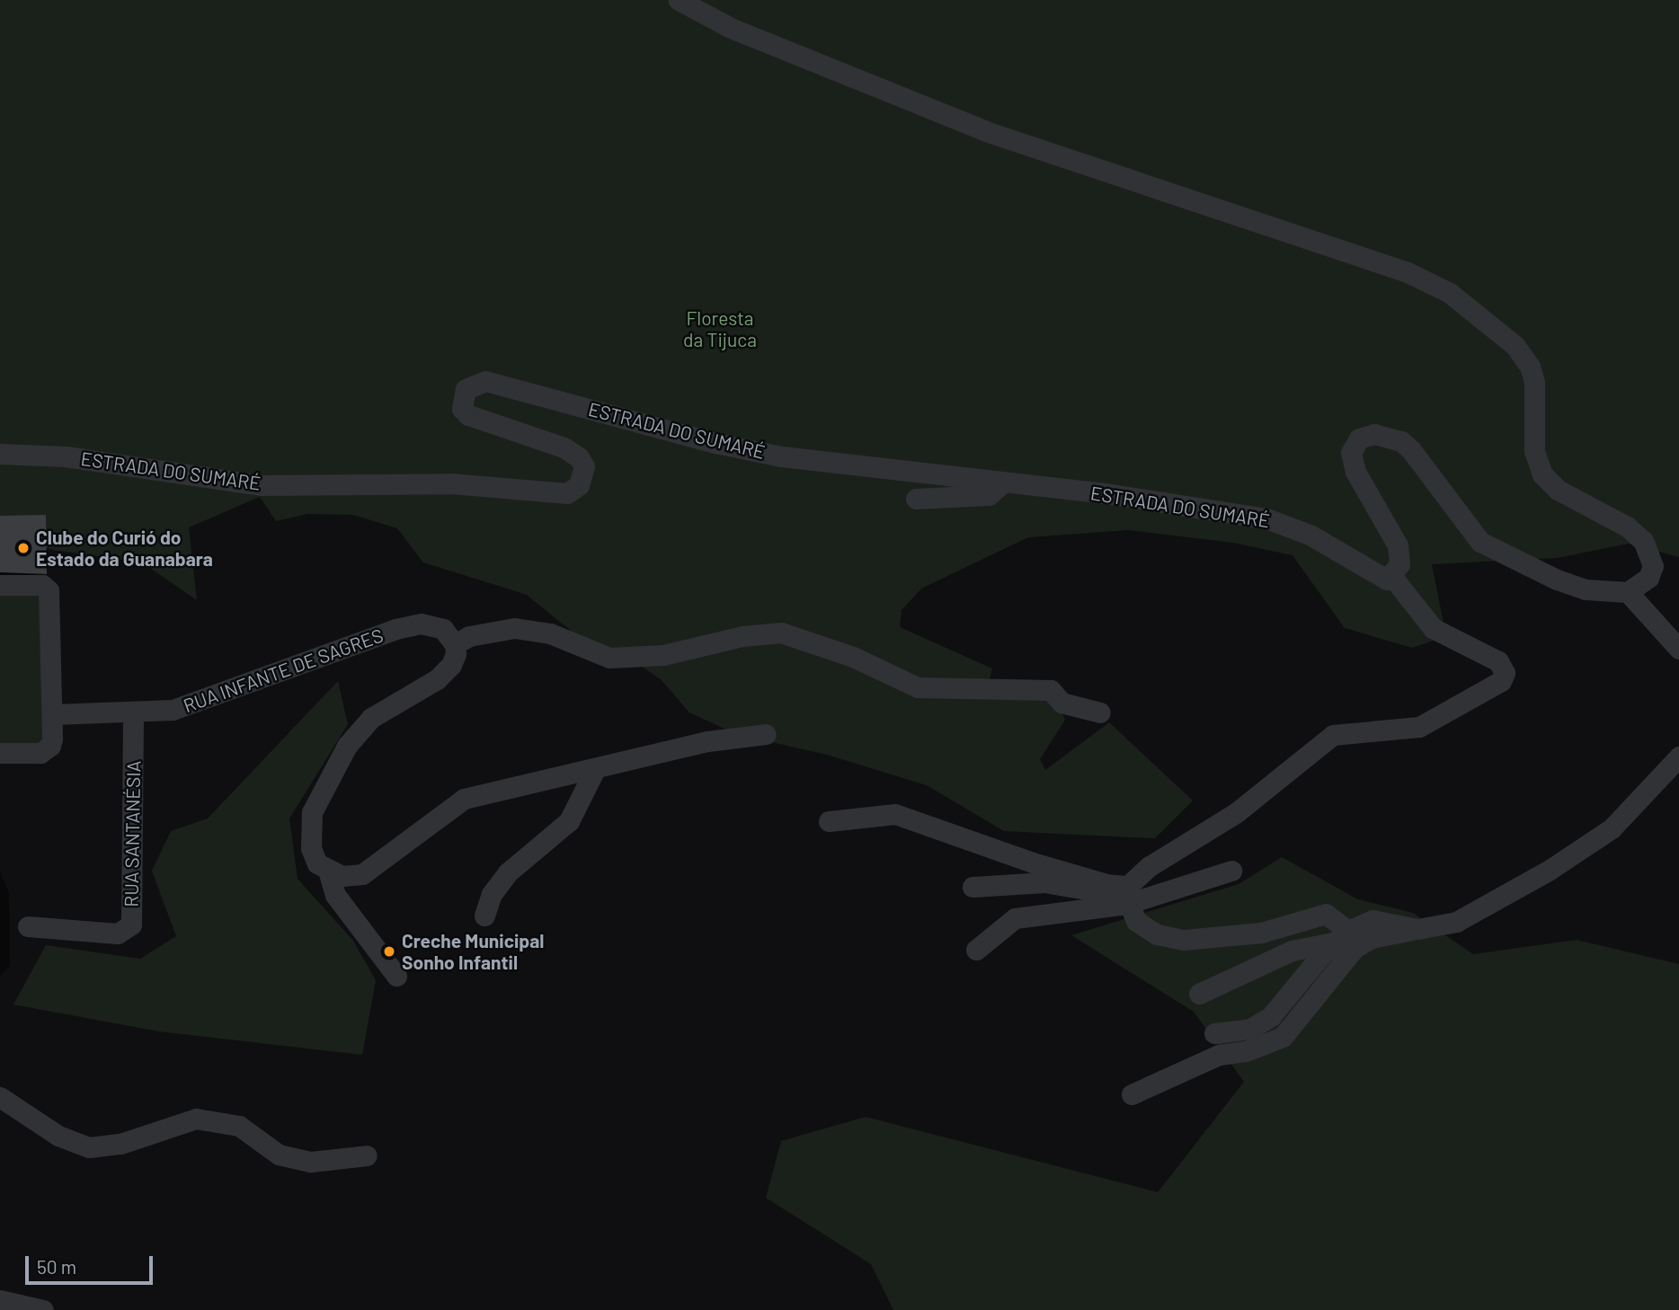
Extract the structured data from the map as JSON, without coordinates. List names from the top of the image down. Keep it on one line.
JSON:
{"streets":{"street":["ESTRADA DO SUMARÉ","RUA INFANTE DE SAGRES","RUA SANTANÉSIA"]},"crossings":[["RUA INFANTE DE SAGRES","RUA SANTANÉSIA"]],"parks":["Floresta da Tijuca"],"places":["Clube do Curió do Estado da Guanabara","Creche Municipal Sonho Infantil"],"scale_bar":"50 m"}
